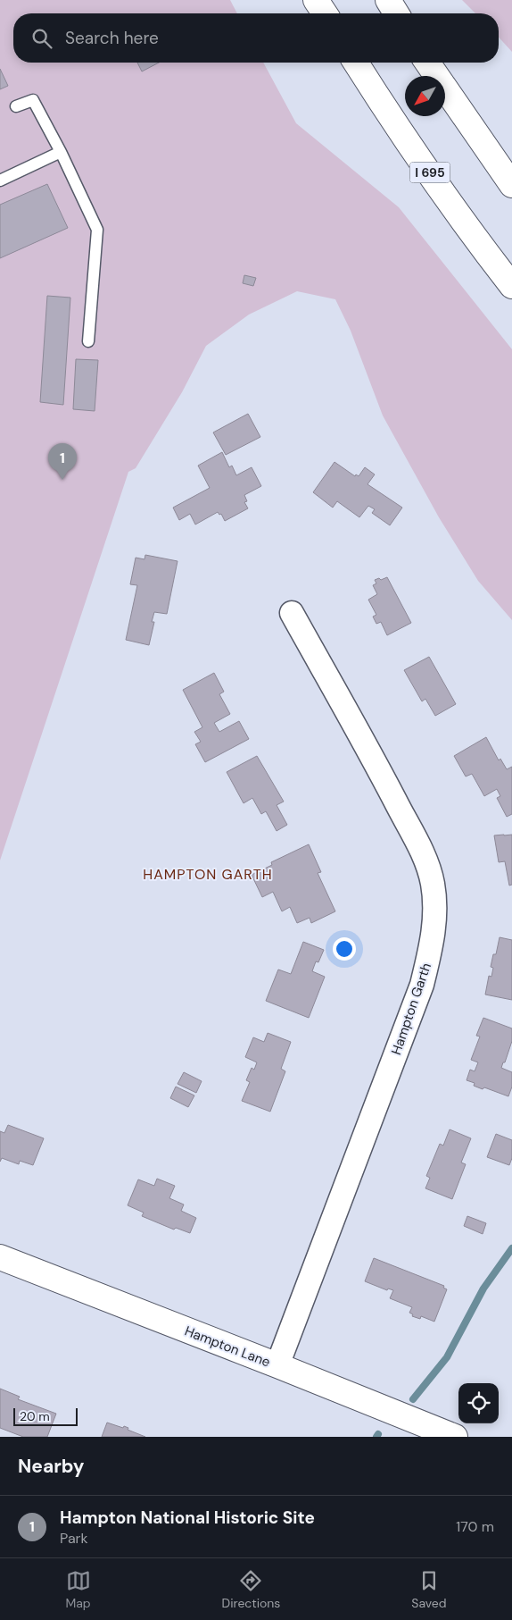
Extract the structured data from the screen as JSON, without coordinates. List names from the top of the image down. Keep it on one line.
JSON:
{"streets":{"main road":["I 695","Hampton Lane"],"street":["Hampton Garth"]},"crossings":[["Hampton Garth","Hampton Lane"]],"districts":["HAMPTON GARTH"],"scale_bar":"20 m","north":"bottom left","page":{"search":"Search here","pins":"1","scale":"20 m","heading":"Nearby","list":[{"mark":"1","name":"Hampton National Historic Site","note":"Park","value":"170 m"}],"nav":["Map","Directions","Saved"]}}
